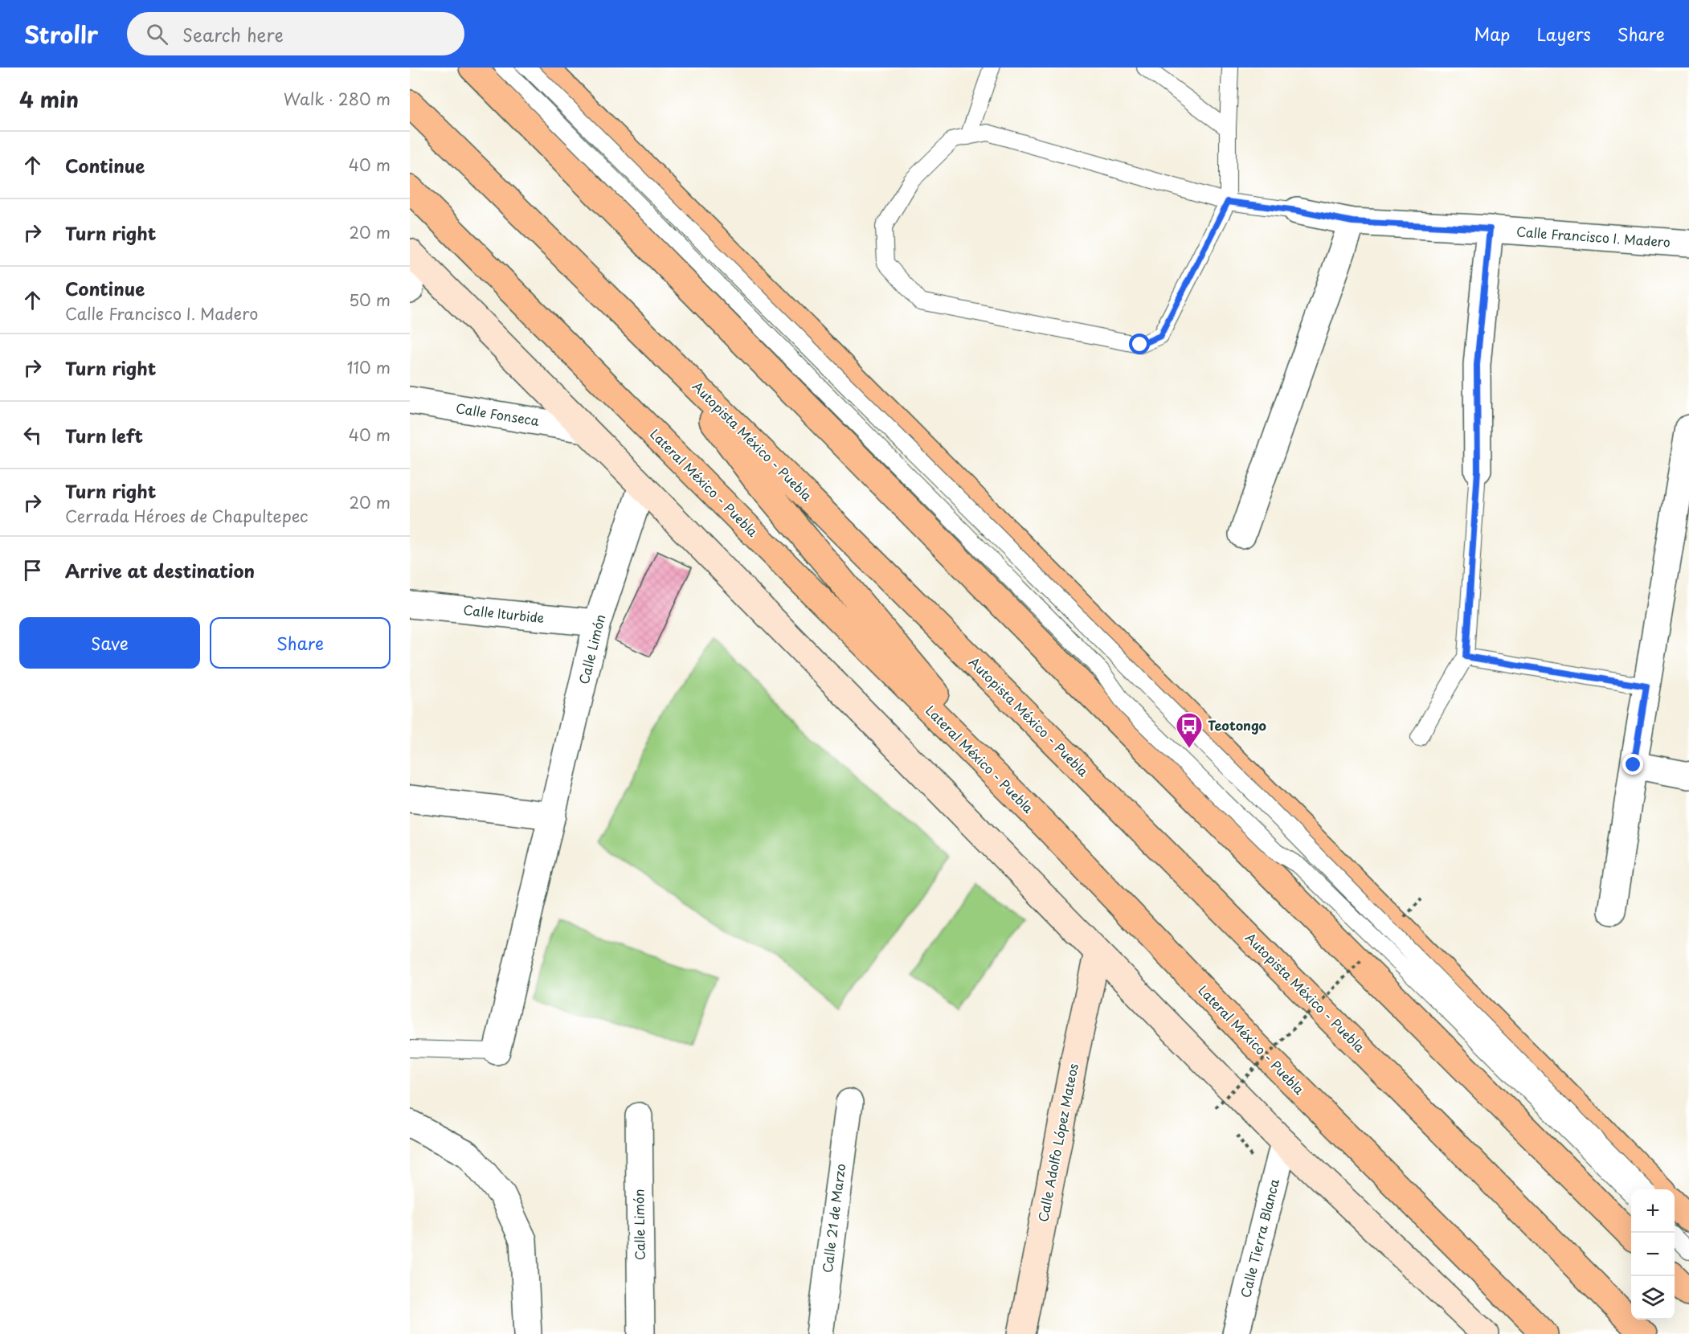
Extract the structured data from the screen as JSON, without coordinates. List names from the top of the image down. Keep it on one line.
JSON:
{"streets":{"highway":["Autopista México - Puebla","Lateral México - Puebla"],"street":["Calle Francisco I. Madero","Calle Fonseca","Calle Iturbide","Calle Limón","Calle Adolfo López Mateos","Calle 21 de Marzo","Calle Tierra Blanca"]},"crossings":[["Calle Iturbide","Calle Limón"]],"places":{"bus stop":["Teotongo"]},"page":{"header":"Strollr","search":"Search here","nav":["Map","Layers","Share"],"heading":["4 min","Walk · 280 m"],"list":[["Continue","40 m"],["Turn right","20 m"],["Continue","Calle Francisco I. Madero","50 m"],["Turn right","110 m"],["Turn left","40 m"],["Turn right","Cerrada Héroes de Chapultepec","20 m"],"Arrive at destination"],"buttons":["Save","Share"],"map_buttons":["+","−"]}}
